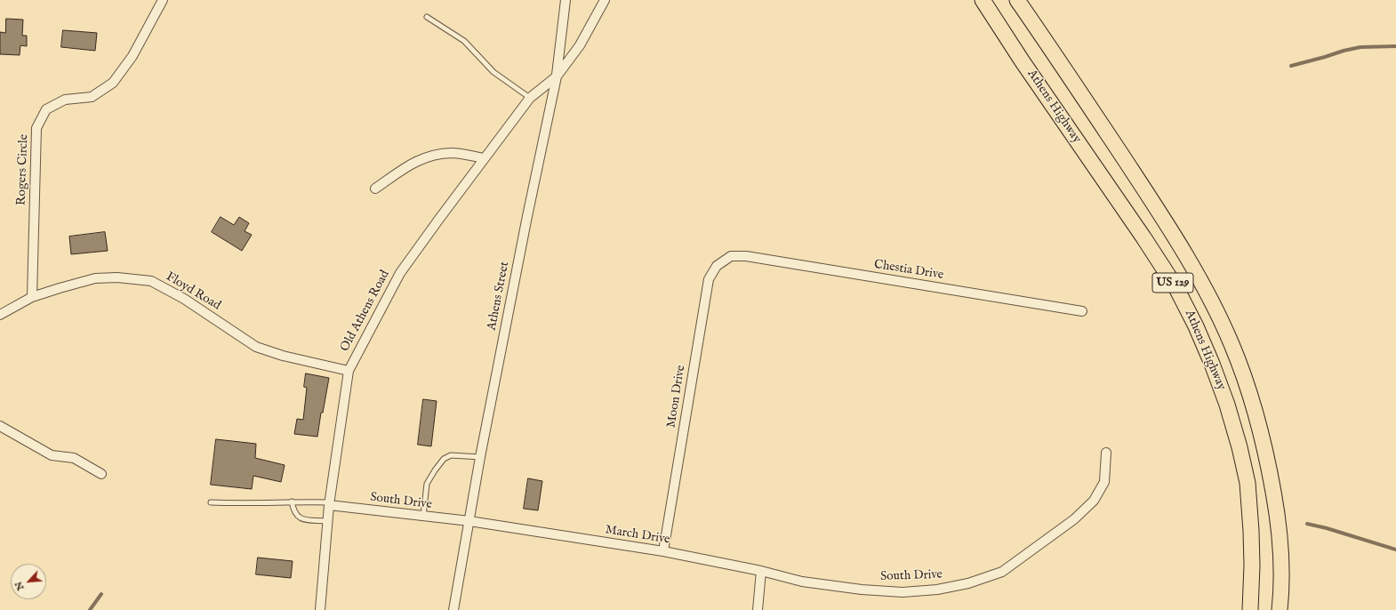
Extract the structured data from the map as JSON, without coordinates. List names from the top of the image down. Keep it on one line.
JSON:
{"streets":{"highway":["Athens Highway","US 129"],"street":["Rogers Circle","Chestia Drive","Floyd Road","Athens Street","Old Athens Road","Moon Drive","South Drive","March Drive"]},"crossings":[["Rogers Circle","Floyd Road"],["Chestia Drive","Moon Drive"],["Floyd Road","Old Athens Road"],["Athens Street","Old Athens Road"],["Athens Street","South Drive"],["Athens Street","March Drive"],["Old Athens Road","South Drive"],["Moon Drive","March Drive"],["South Drive","March Drive"]],"north":"bottom left"}
